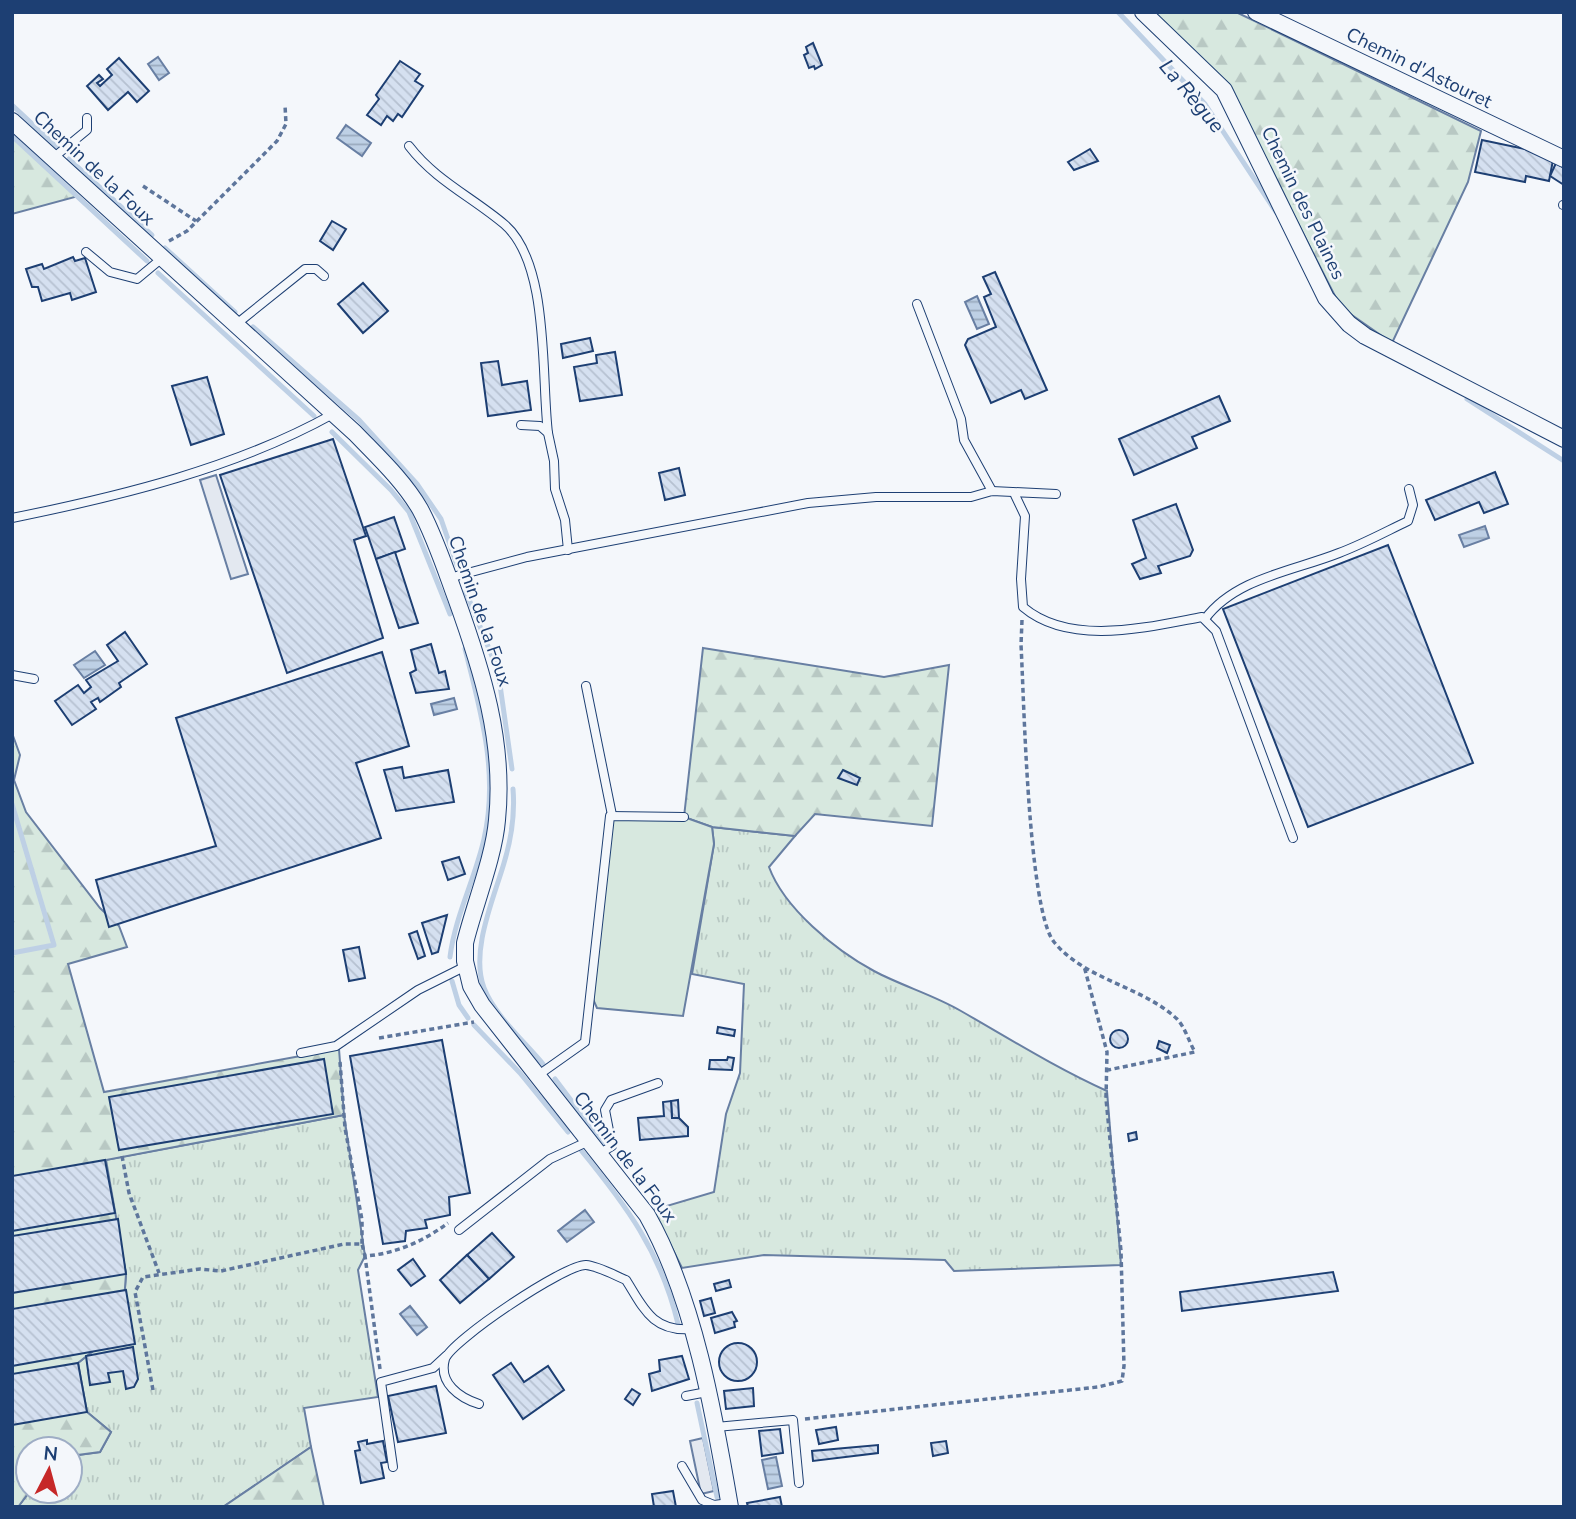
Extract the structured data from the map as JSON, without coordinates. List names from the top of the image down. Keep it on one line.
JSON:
{"streets":{"street":["Chemin d'Astouret","Chemin de la Foux","Chemin des Plaines"]},"water":["La Règue"],"north":"top"}
